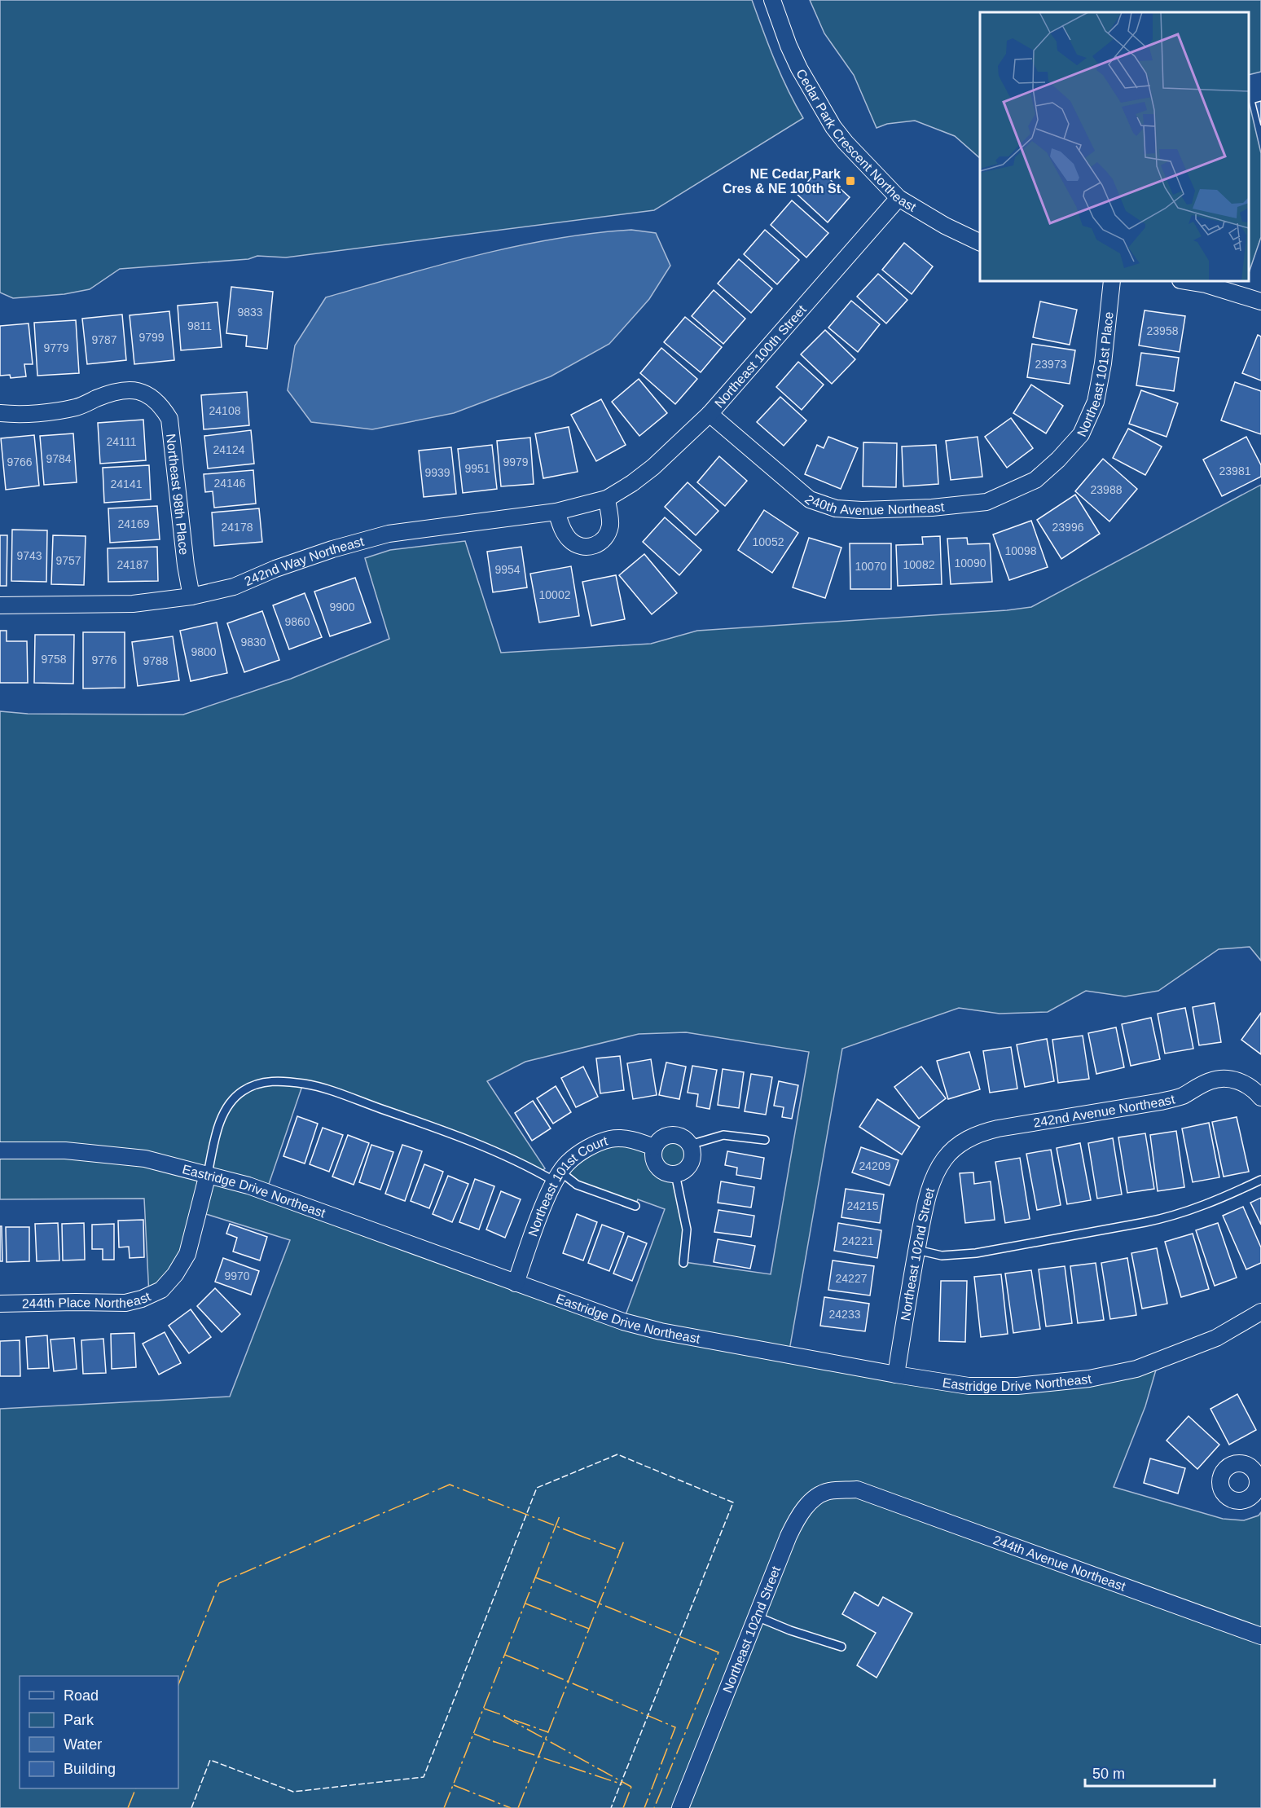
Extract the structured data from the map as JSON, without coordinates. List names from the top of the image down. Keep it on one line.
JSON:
{"streets":{"street":["Cedar Park Crescent Northeast","Northeast 100th Street","Northeast 101st Place","Northeast 98th Place","240th Avenue Northeast","242nd Way Northeast","242nd Avenue Northeast","Eastridge Drive Northeast","Northeast 101st Court","Northeast 102nd Street","244th Place Northeast","244th Avenue Northeast"]},"crossings":[["Cedar Park Crescent Northeast","Northeast 100th Street"],["Northeast 100th Street","240th Avenue Northeast"],["Northeast 100th Street","242nd Way Northeast"],["Northeast 101st Place","240th Avenue Northeast"],["Northeast 98th Place","242nd Way Northeast"],["242nd Avenue Northeast","Northeast 102nd Street"],["Eastridge Drive Northeast","Northeast 101st Court"],["Eastridge Drive Northeast","Northeast 102nd Street"],["Eastridge Drive Northeast","244th Place Northeast"],["Northeast 102nd Street","244th Avenue Northeast"]],"places":{"transit":["NE Cedar Park Cres & NE 100th St"]},"house_numbers":["9833","9811","23958","9799","9787","9779","23973","24108","24111","24124","9784","9766","9979","9951","23981","9939","24146","24141","23988","24169","24178","23996","10052","10098","9743","9757","10090","24187","10082","10070","9954","10002","9900","9860","9830","9800","9758","9776","9788","24209","24215","24221","9970","24227","24233"],"legend":["Road","Park","Water","Building"],"scale_bar":"50 m"}
